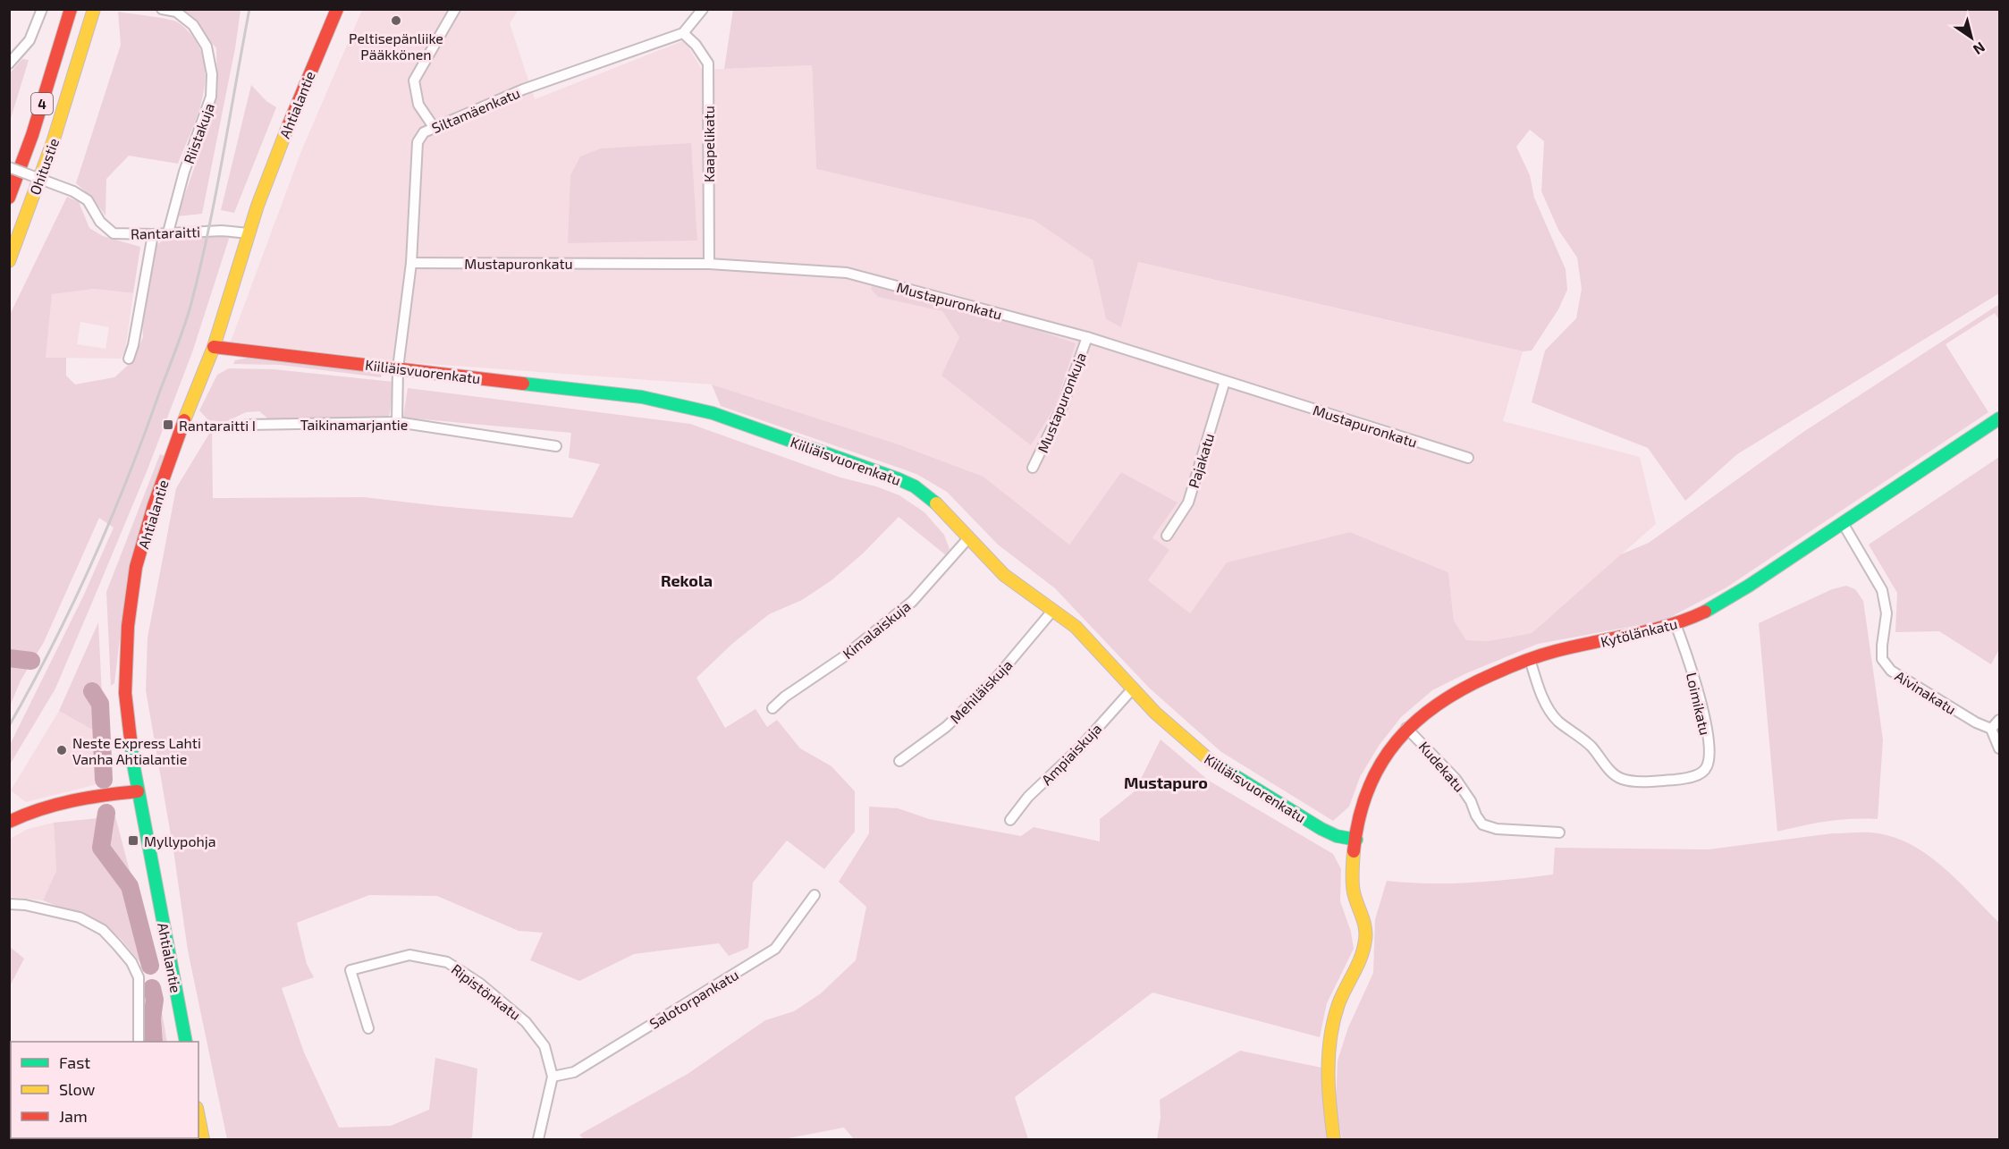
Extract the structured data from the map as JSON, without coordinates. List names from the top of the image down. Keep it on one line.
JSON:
{"streets":{"main road":["4","Ahtialantie","Ohitustie","Kiiliäisvuorenkatu","Kytölänkatu"],"street":["Siltamäenkatu","Riistakuja","Kaapelikatu","Rantaraitti","Mustapuronkatu","Mustapuronkuja","Taikinamarjantie","Pajakatu","Kimalaiskuja","Mehiläiskuja","Aivinakatu","Loimikatu","Ampiaiskuja","Kudekatu","Ripistönkatu","Salotorpankatu"]},"crossings":[["Ahtialantie","Rantaraitti"],["Ahtialantie","Kiiliäisvuorenkatu"],["Siltamäenkatu","Kaapelikatu"],["Siltamäenkatu","Mustapuronkatu"],["Siltamäenkatu","Kiiliäisvuorenkatu"],["Siltamäenkatu","Taikinamarjantie"],["Riistakuja","Rantaraitti"],["Kaapelikatu","Mustapuronkatu"],["Mustapuronkatu","Mustapuronkuja"],["Mustapuronkatu","Pajakatu"],["Kiiliäisvuorenkatu","Kimalaiskuja"],["Kiiliäisvuorenkatu","Kytölänkatu"],["Kiiliäisvuorenkatu","Mehiläiskuja"],["Kiiliäisvuorenkatu","Ampiaiskuja"],["Kytölänkatu","Aivinakatu"],["Kytölänkatu","Loimikatu"],["Kytölänkatu","Kudekatu"],["Ripistönkatu","Salotorpankatu"]],"districts":["Rekola","Mustapuro"],"places":{"other":["Peltisepänliike Pääkkönen","Neste Express Lahti Vanha Ahtialantie"],"transit":["Rantaraitti I","Myllypohja"]},"legend":["Fast","Slow","Jam"],"north":"bottom right"}
